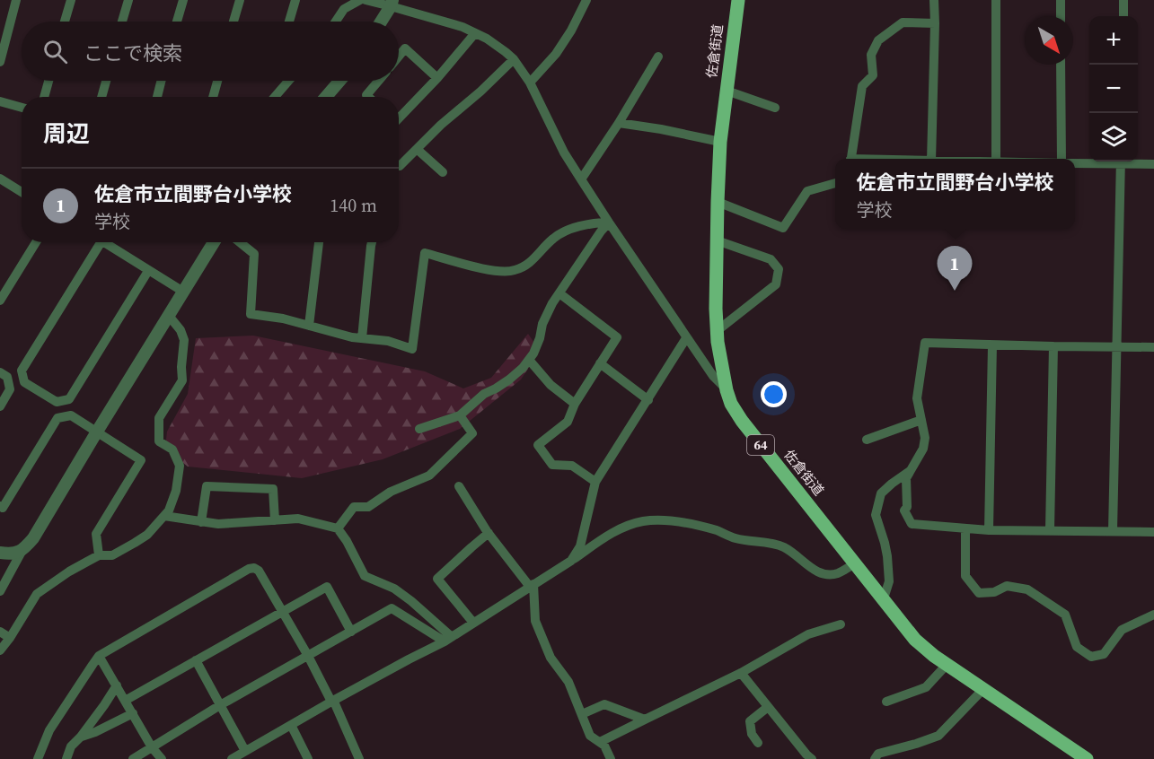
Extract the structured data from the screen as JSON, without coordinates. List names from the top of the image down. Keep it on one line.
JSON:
{"streets":{"main road":["佐倉街道","64"]},"north":"bottom right","page":{"map_buttons":["+","−"],"search":"ここで検索","heading":"周辺","popup":["佐倉市立間野台小学校","学校"],"list":[{"mark":"1","name":"佐倉市立間野台小学校","note":"学校","value":"140 m"}],"pins":"1"}}
